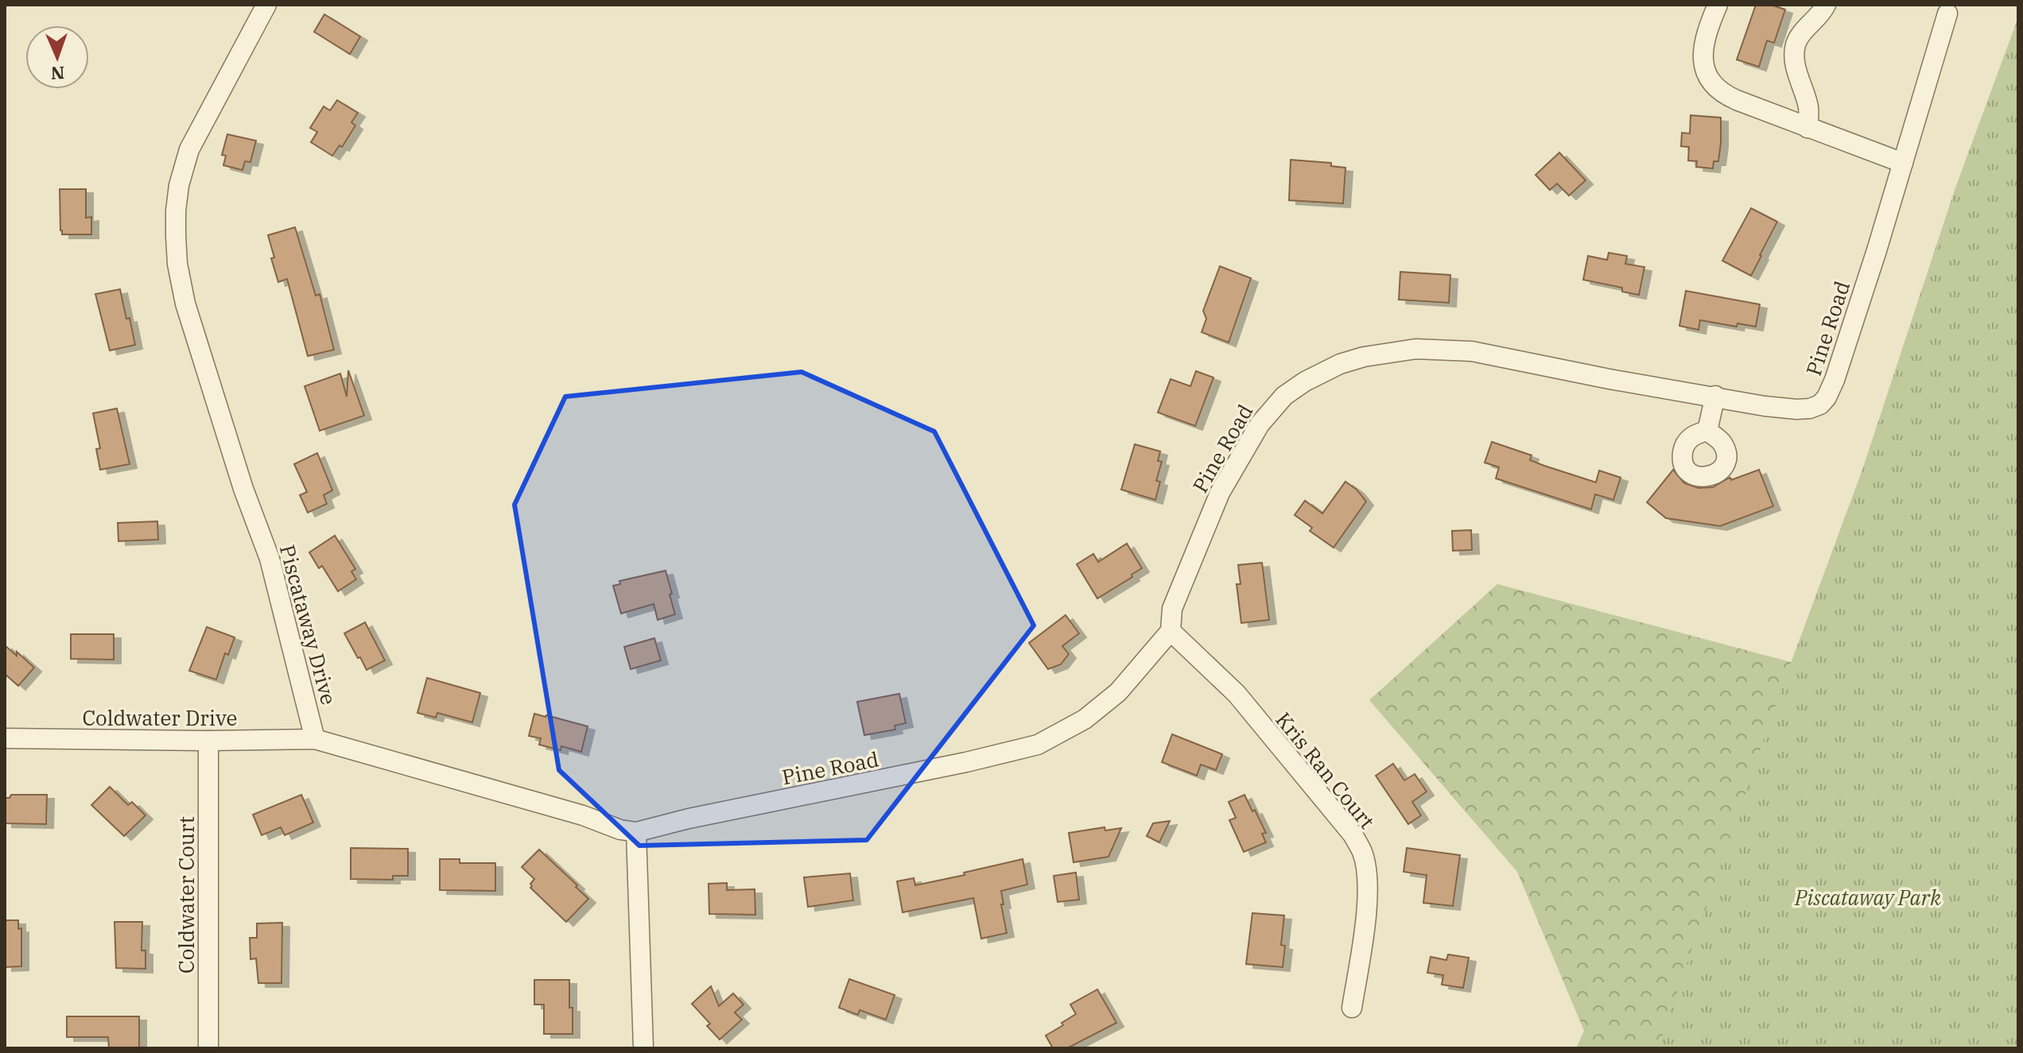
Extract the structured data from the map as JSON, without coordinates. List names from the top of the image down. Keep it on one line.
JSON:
{"streets":{"street":["Pine Road","Piscataway Drive","Coldwater Drive","Kris Ran Court","Coldwater Court"]},"crossings":[["Pine Road","Kris Ran Court"],["Piscataway Drive","Coldwater Drive"],["Coldwater Drive","Coldwater Court"]],"parks":["Piscataway Park"],"north":"bottom"}
